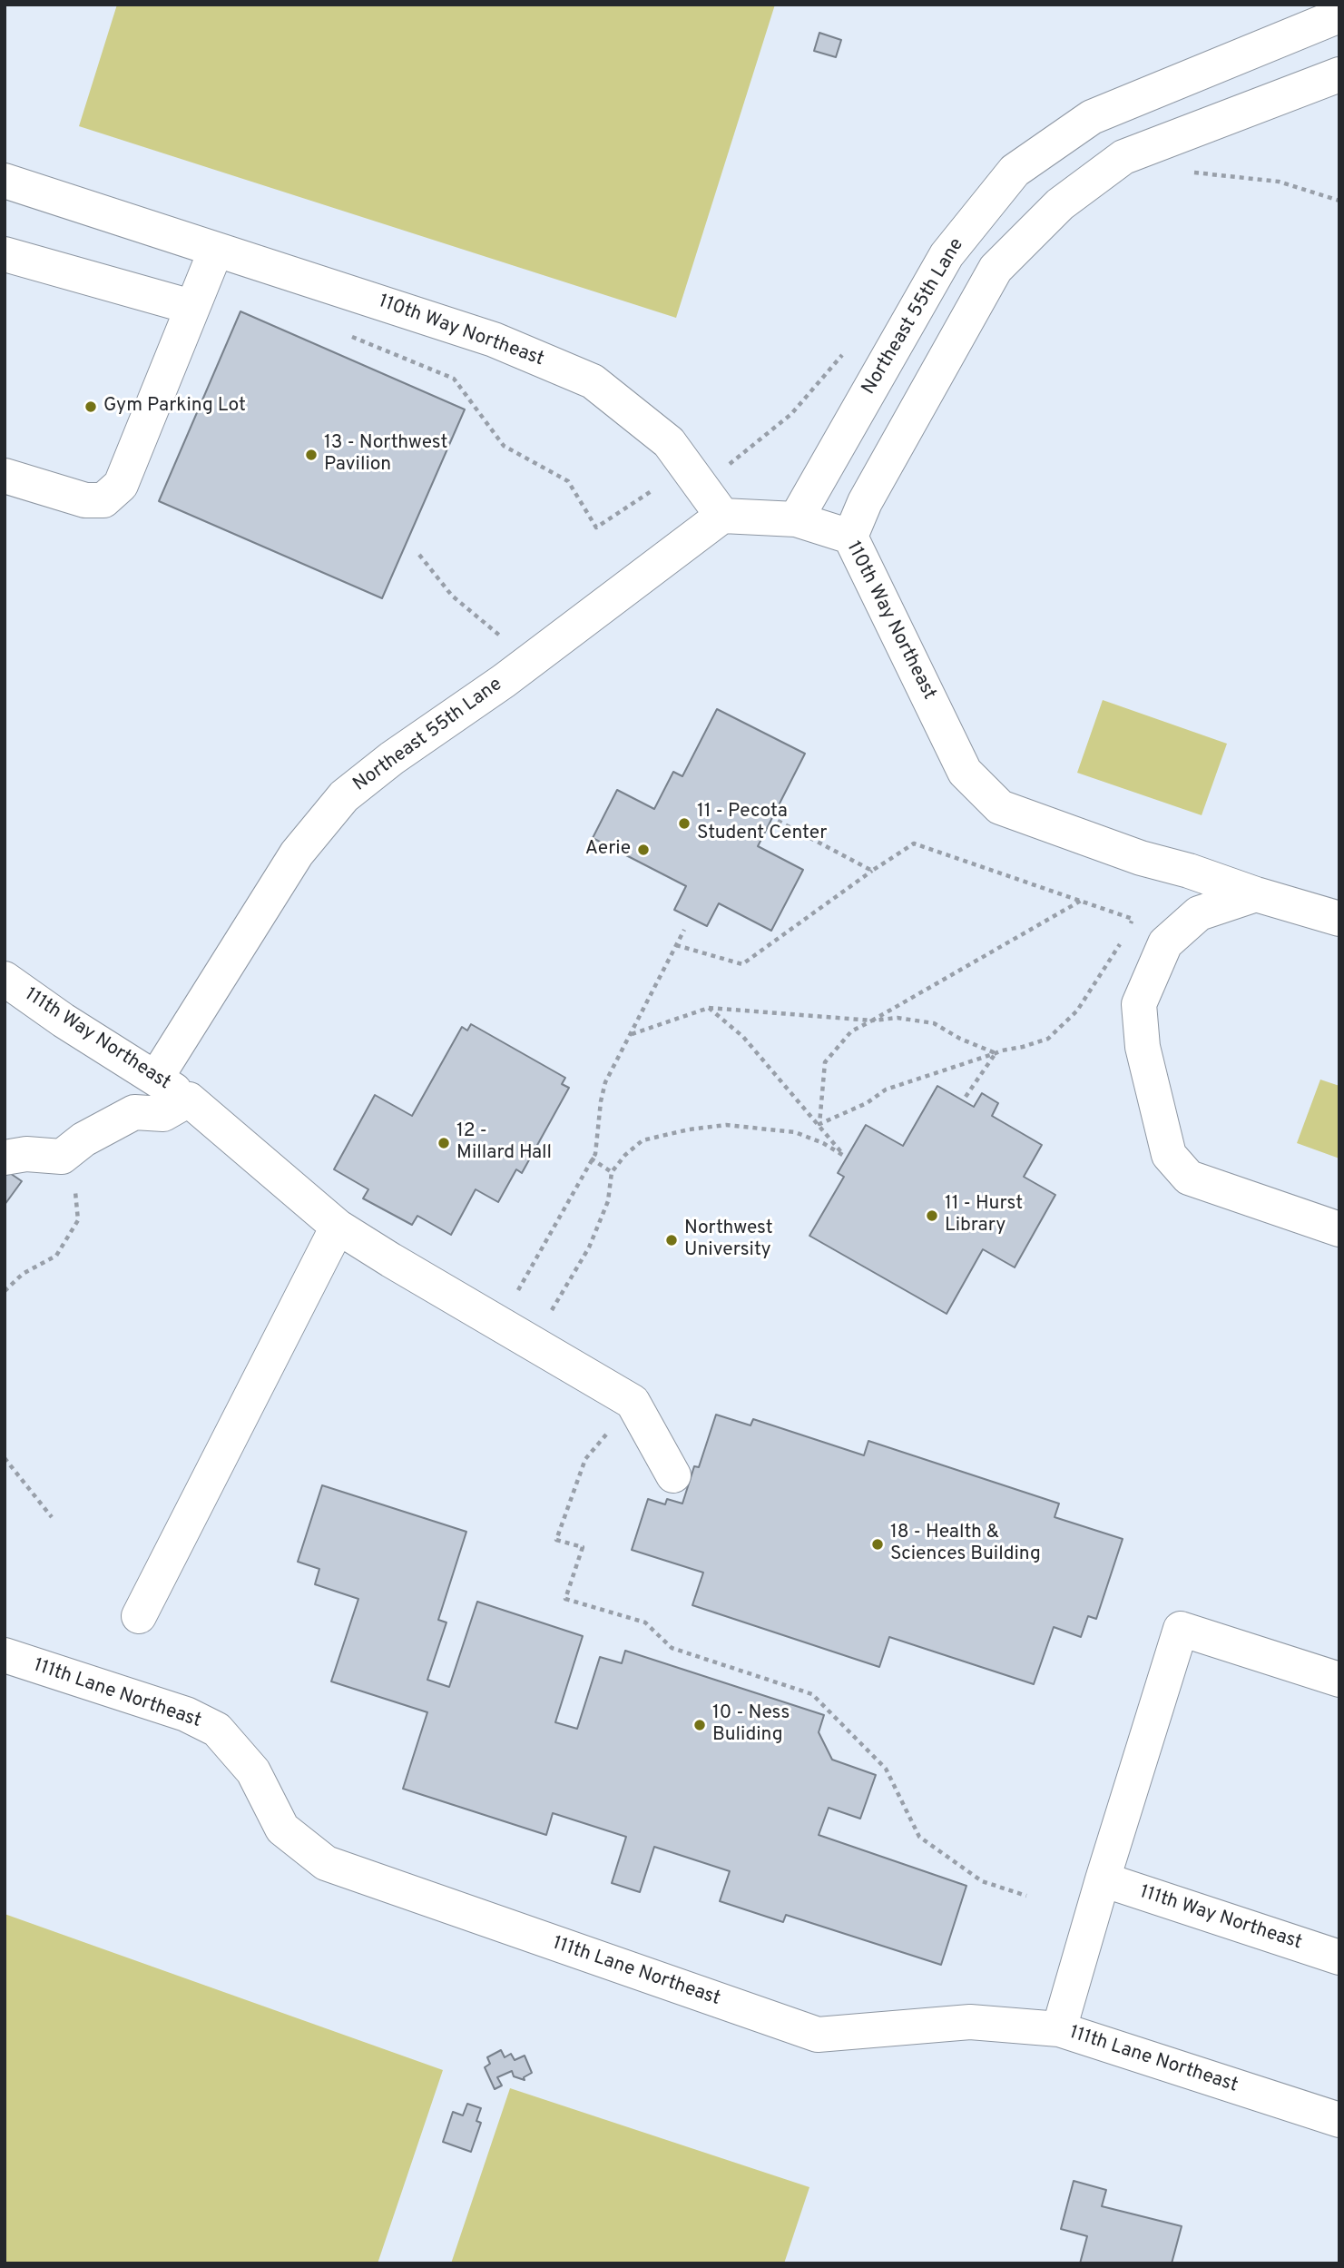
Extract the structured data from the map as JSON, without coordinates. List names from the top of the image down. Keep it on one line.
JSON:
{"streets":{"street":["Northeast 55th Lane","110th Way Northeast","111th Way Northeast","111th Lane Northeast"]},"crossings":[["Northeast 55th Lane","110th Way Northeast"],["Northeast 55th Lane","111th Way Northeast"]],"places":["Gym Parking Lot","13 - Northwest Pavilion","11 - Pecota Student Center","Aerie","12 - Millard Hall","11 - Hurst Library","Northwest University","18 - Health & Sciences Building","10 - Ness Buliding"]}
